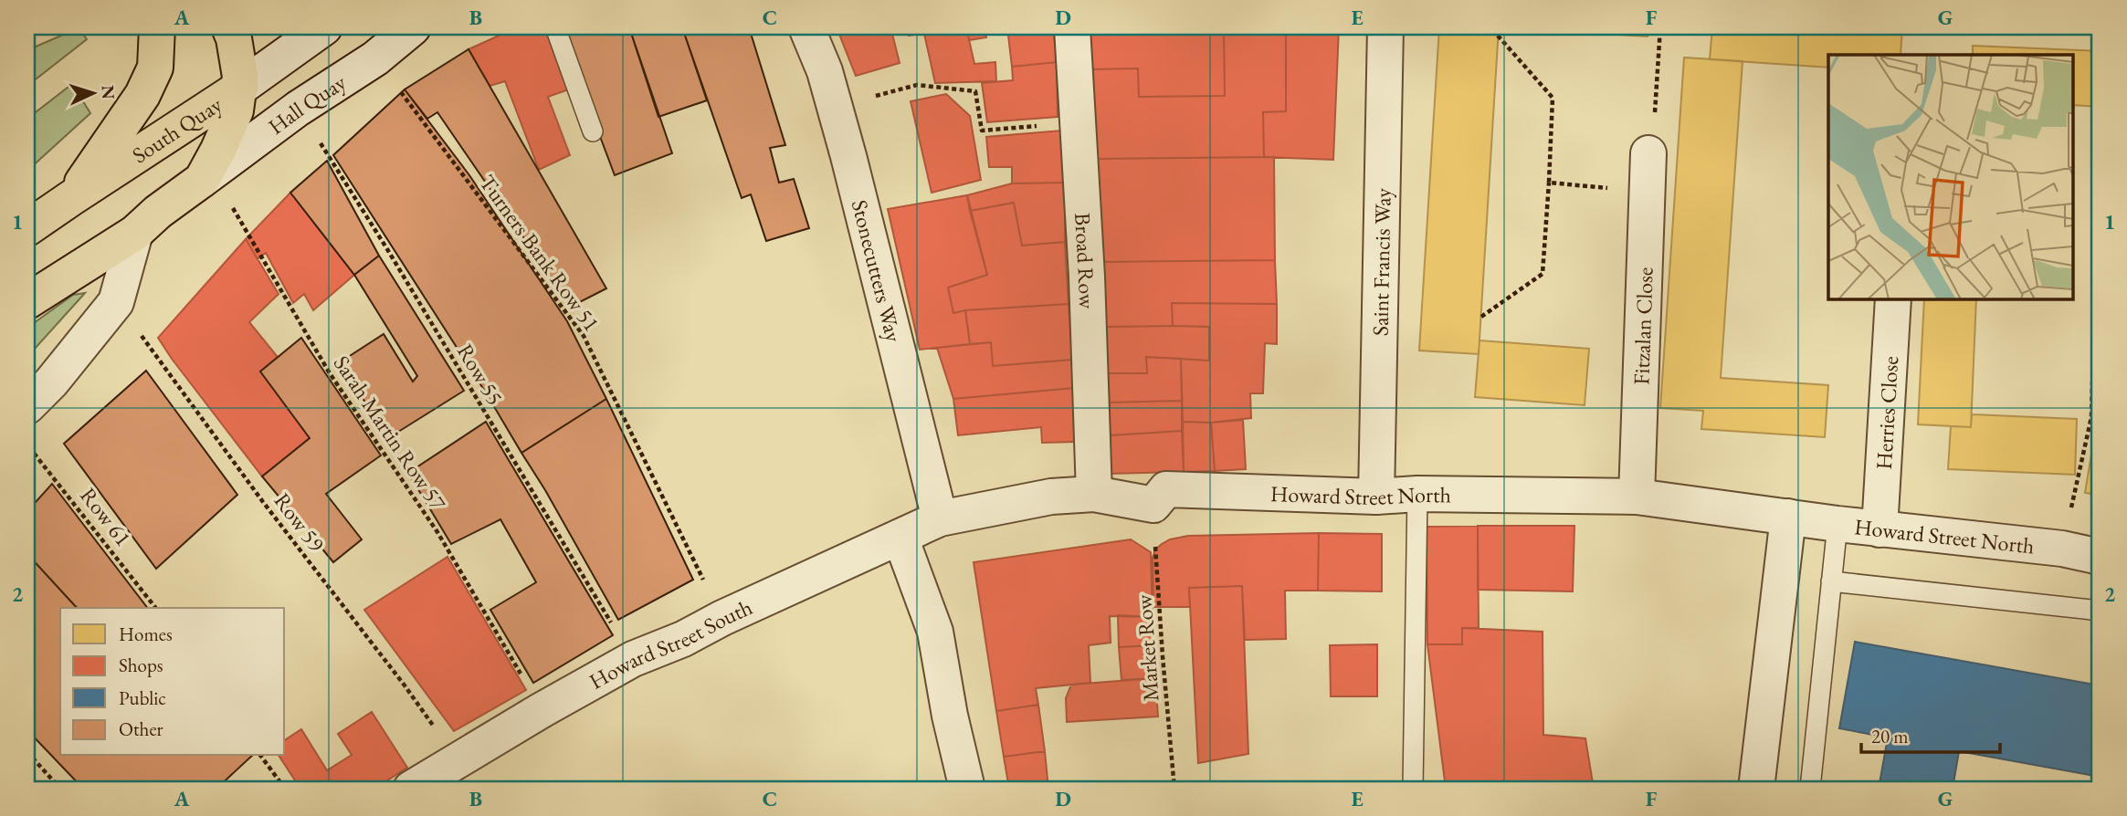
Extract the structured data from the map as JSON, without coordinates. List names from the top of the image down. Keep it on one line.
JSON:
{"streets":{"main road":["South Quay"],"street":["Hall Quay","Broad Row","Saint Francis Way","Stonecutters Way","Fitzalan Close","Herries Close","Howard Street North","Howard Street South"],"path":["Turners Bank Row 51","Row 55","Sarah Martin Row 57","Row 61","Row 59","Market Row"]},"crossings":[["Hall Quay","Turners Bank Row 51"],["Hall Quay","Row 55"],["Hall Quay","Sarah Martin Row 57"],["Turners Bank Row 51","Howard Street South"],["Saint Francis Way","Howard Street North"],["Stonecutters Way","Howard Street South"],["Fitzalan Close","Howard Street North"],["Row 55","Howard Street South"],["Herries Close","Howard Street North"],["Sarah Martin Row 57","Howard Street South"],["Howard Street North","Market Row"],["Row 59","Howard Street South"]],"legend":["Homes","Shops","Public","Other"],"scale_bar":"20 m","north":"right","grid":{"columns":["A","B","C","D","E","F","G"],"rows":["1","2"]}}
